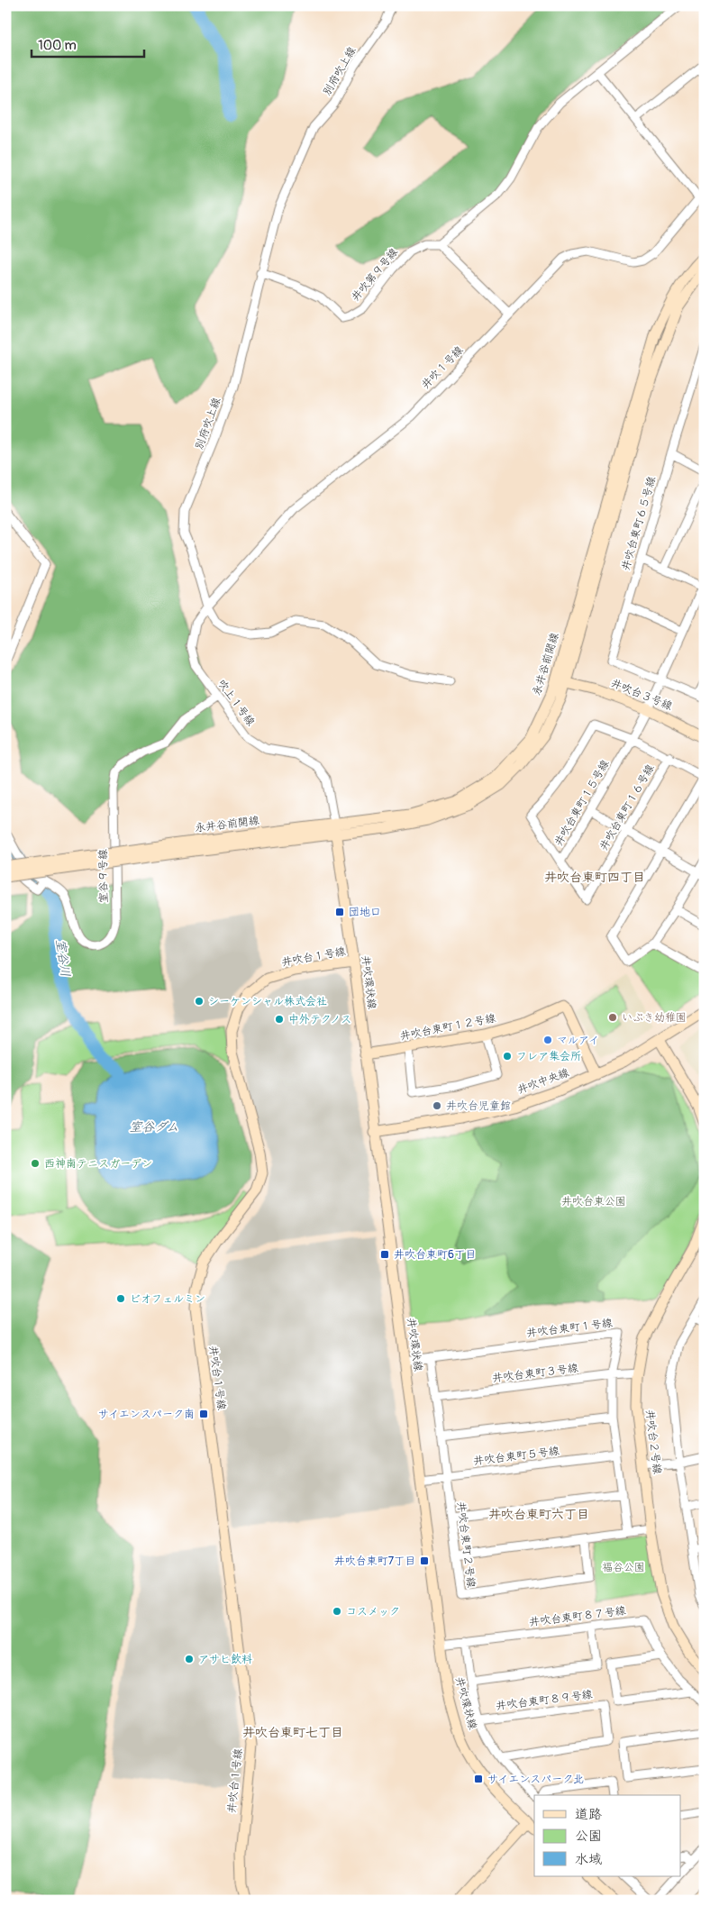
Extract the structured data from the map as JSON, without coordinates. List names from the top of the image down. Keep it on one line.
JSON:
{"streets":{"street":["別府吹上線","井吹第９号線","井吹１号線","井吹台東町６５号線","永井谷前開線","井吹台３号線","吹上１号線","井吹台東町１５号線","井吹台東町１６号線","室谷９号線","井吹台１号線","井吹環状線","井吹台東町１２号線","井吹中央線","井吹台東町１号線","井吹台東町３号線","井吹台２号線","井吹台東町５号線","井吹台東町２号線","井吹台東町８７号線","井吹台東町８９号線"]},"crossings":[["別府吹上線","井吹第９号線"],["別府吹上線","井吹１号線"],["別府吹上線","吹上１号線"],["井吹１号線","吹上１号線"],["井吹台東町６５号線","井吹台東町１５号線"],["永井谷前開線","井吹台３号線"],["永井谷前開線","吹上１号線"],["永井谷前開線","井吹環状線"],["井吹台３号線","井吹台東町１５号線"],["吹上１号線","室谷９号線"],["吹上１号線","井吹環状線"],["井吹台東町１５号線","井吹台東町１６号線"],["井吹台１号線","井吹環状線"],["井吹環状線","井吹台東町１２号線"],["井吹環状線","井吹中央線"],["井吹環状線","井吹台東町１号線"],["井吹環状線","井吹台東町５号線"],["井吹環状線","井吹台東町８７号線"],["井吹台東町１２号線","井吹中央線"],["井吹台東町１号線","井吹台東町３号線"],["井吹台東町１号線","井吹台東町５号線"],["井吹台東町１号線","井吹台東町２号線"],["井吹台東町３号線","井吹台２号線"],["井吹台東町３号線","井吹台東町２号線"],["井吹台東町５号線","井吹台東町２号線"]],"districts":["井吹台東町四丁目","井吹台東町六丁目","井吹台東町七丁目"],"water":["室谷川","室谷ダム"],"parks":["井吹台東公園","福谷公園"],"places":{"transit":["団地口","井吹台東町6丁目","サイエンスパーク南","井吹台東町7丁目","サイエンスパーク北"],"other":["シーケンシャル株式会社","いぶき幼稚園","中外テクノス","マルアイ","フレア集会所","井吹台児童館","西神南テニスガーデン","ビオフェルミン","コスメック","アサヒ飲料"]},"legend":["道路","公園","水域"],"scale_bar":"100 m"}
